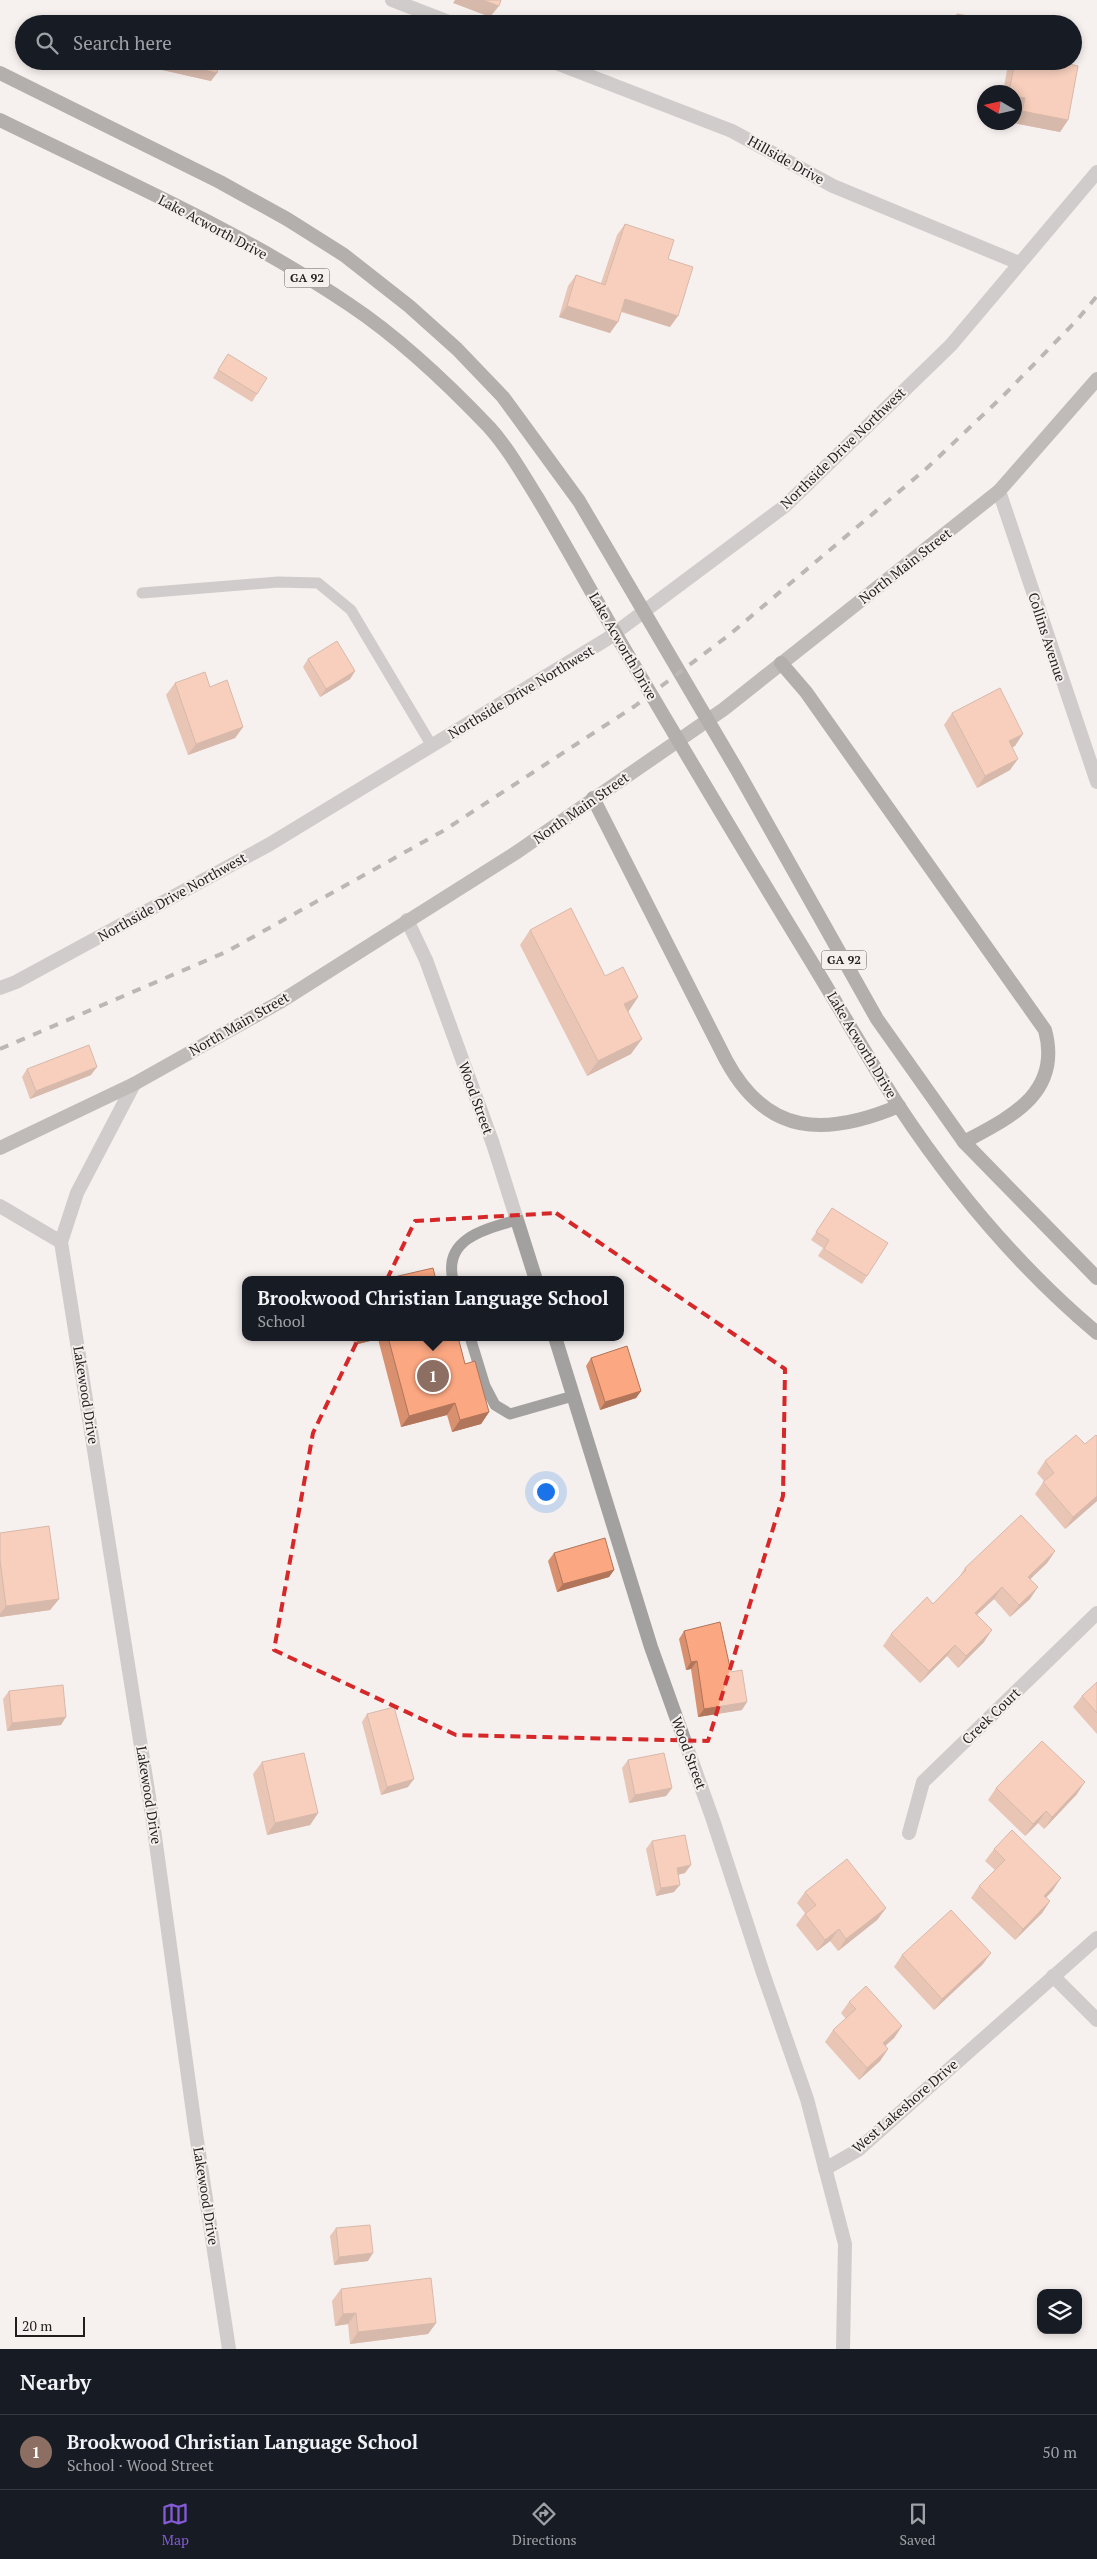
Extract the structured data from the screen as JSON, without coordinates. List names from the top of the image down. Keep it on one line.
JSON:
{"streets":{"main road":["Lake Acworth Drive","GA 92","North Main Street"],"street":["Hillside Drive","Northside Drive Northwest","Collins Avenue","Wood Street","Lakewood Drive","Creek Court","West Lakeshore Drive"]},"crossings":[["Hillside Drive","Northside Drive Northwest"],["North Main Street","Collins Avenue"],["North Main Street","Wood Street"],["North Main Street","Lakewood Drive"],["Wood Street","West Lakeshore Drive"]],"scale_bar":"20 m","north":"left","page":{"search":"Search here","popup":["Brookwood Christian Language School","School"],"pins":"1","scale":"20 m","heading":"Nearby","list":[{"mark":"1","name":"Brookwood Christian Language School","note":"School · Wood Street","value":"50 m"}],"nav":["Map","Directions","Saved"]}}
